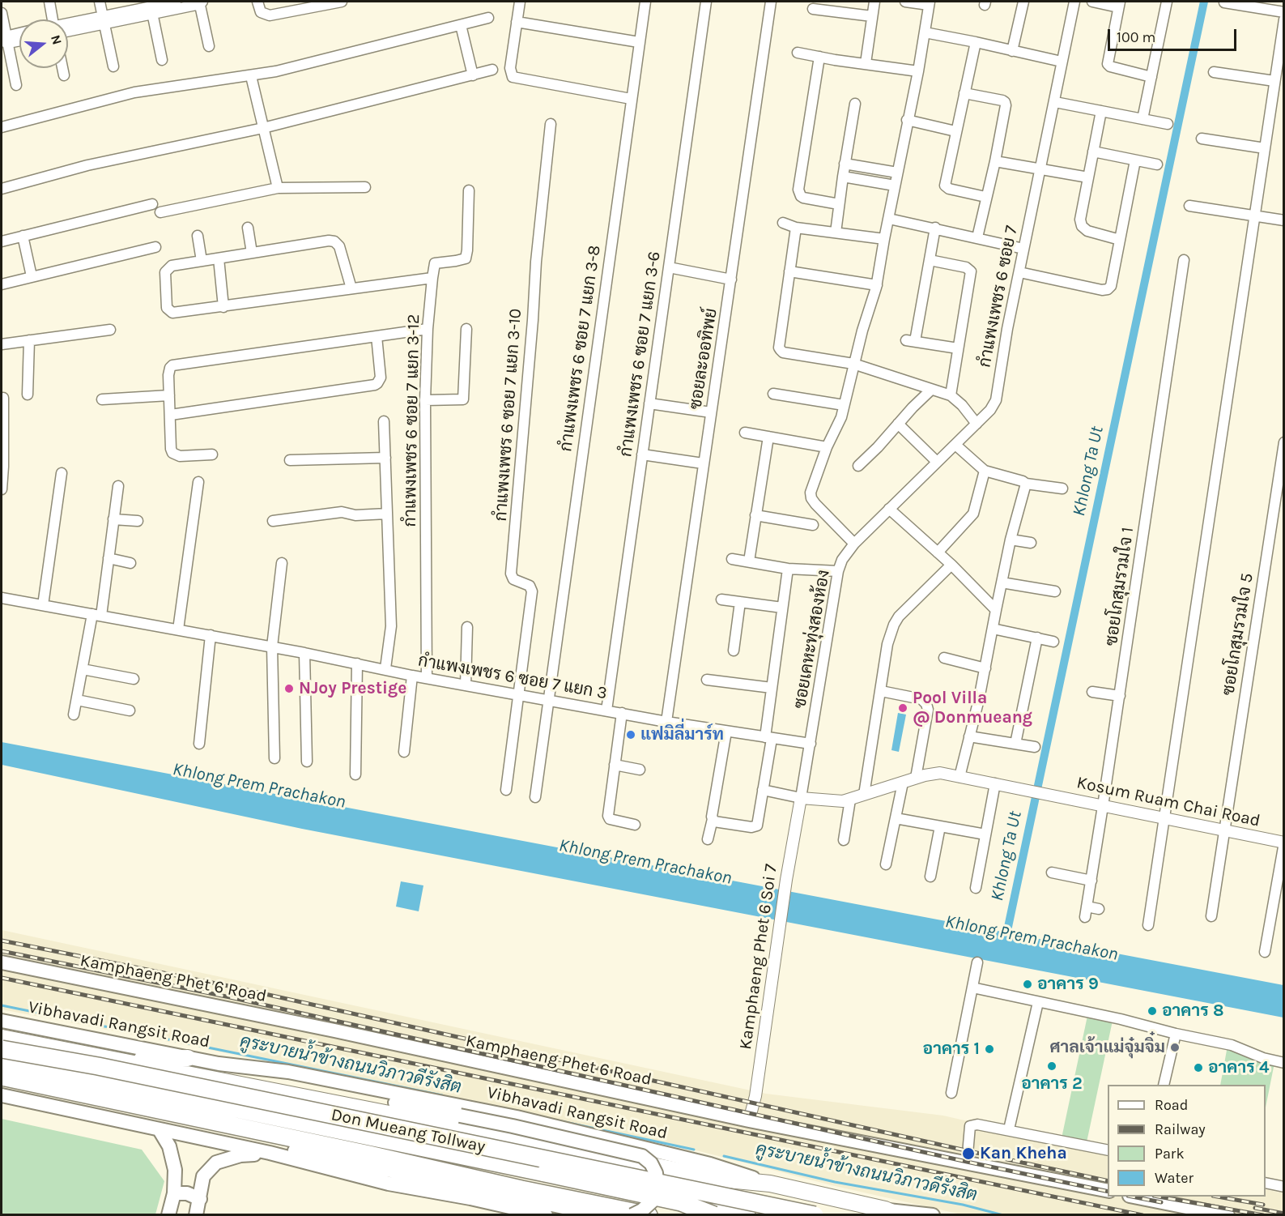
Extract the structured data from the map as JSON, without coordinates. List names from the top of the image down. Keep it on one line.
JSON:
{"streets":{"highway":["Vibhavadi Rangsit Road","Don Mueang Tollway"],"main road":["Kamphaeng Phet 6 Road"],"street":["กำแพงเพชร 6 ซอย 7","กำแพงเพชร 6 ซอย 7 แยก 3-8","กำแพงเพชร 6 ซอย 7 แยก 3-6","ซอยละออทิพย์","กำแพงเพชร 6 ซอย 7 แยก 3-10","กำแพงเพชร 6 ซอย 7 แยก 3-12","ซอยโกสุมรวมใจ 1","ซอยโกสุมรวมใจ 5","ซอยเคหะทุ่งสองห้อง","กำแพงเพชร 6 ซอย 7 แยก 3","Kosum Ruam Chai Road","Kamphaeng Phet 6 Soi 7"]},"crossings":[["กำแพงเพชร 6 ซอย 7","ซอยเคหะทุ่งสองห้อง"],["กำแพงเพชร 6 ซอย 7 แยก 3-8","กำแพงเพชร 6 ซอย 7 แยก 3"],["กำแพงเพชร 6 ซอย 7 แยก 3-6","กำแพงเพชร 6 ซอย 7 แยก 3"],["ซอยละออทิพย์","กำแพงเพชร 6 ซอย 7 แยก 3"],["กำแพงเพชร 6 ซอย 7 แยก 3-10","กำแพงเพชร 6 ซอย 7 แยก 3"],["กำแพงเพชร 6 ซอย 7 แยก 3-12","กำแพงเพชร 6 ซอย 7 แยก 3"],["ซอยโกสุมรวมใจ 1","Kosum Ruam Chai Road"],["ซอยโกสุมรวมใจ 5","Kosum Ruam Chai Road"],["ซอยเคหะทุ่งสองห้อง","กำแพงเพชร 6 ซอย 7 แยก 3"],["Kosum Ruam Chai Road","Kamphaeng Phet 6 Soi 7"],["Kamphaeng Phet 6 Soi 7","Kamphaeng Phet 6 Road"]],"water":["Khlong Ta Ut","Khlong Prem Prachakon","คูระบายน้ำข้างถนนวิภาวดีรังสิต"],"places":["NJoy Prestige","Pool Villa @ Donmueang","แฟมิลี่มาร์ท","อาคาร 9","อาคาร 8","ศาลเจ้าแม่จุ๋มจิ๋ม","อาคาร 1","อาคาร 2","อาคาร 4","Kan Kheha"],"legend":["Road","Railway","Park","Water"],"scale_bar":"100 m","north":"right"}
